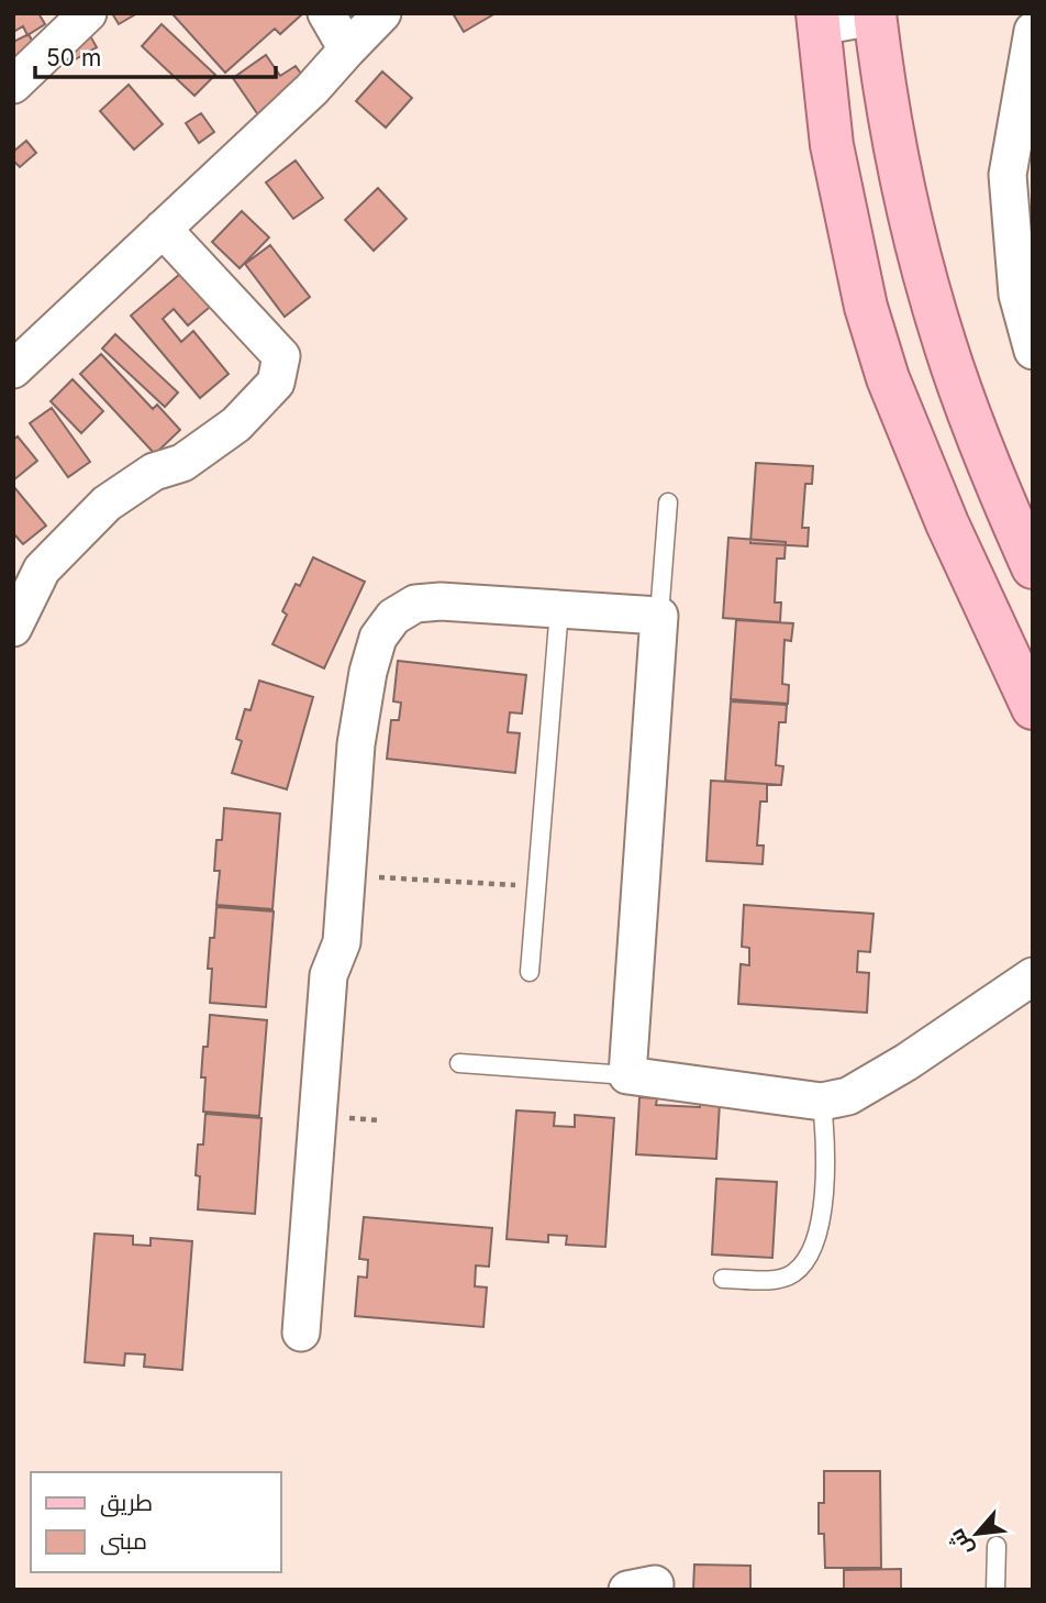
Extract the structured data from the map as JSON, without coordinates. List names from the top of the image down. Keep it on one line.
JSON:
{"legend":["طريق","مبنى"],"scale_bar":"50 m","north":"bottom left"}
